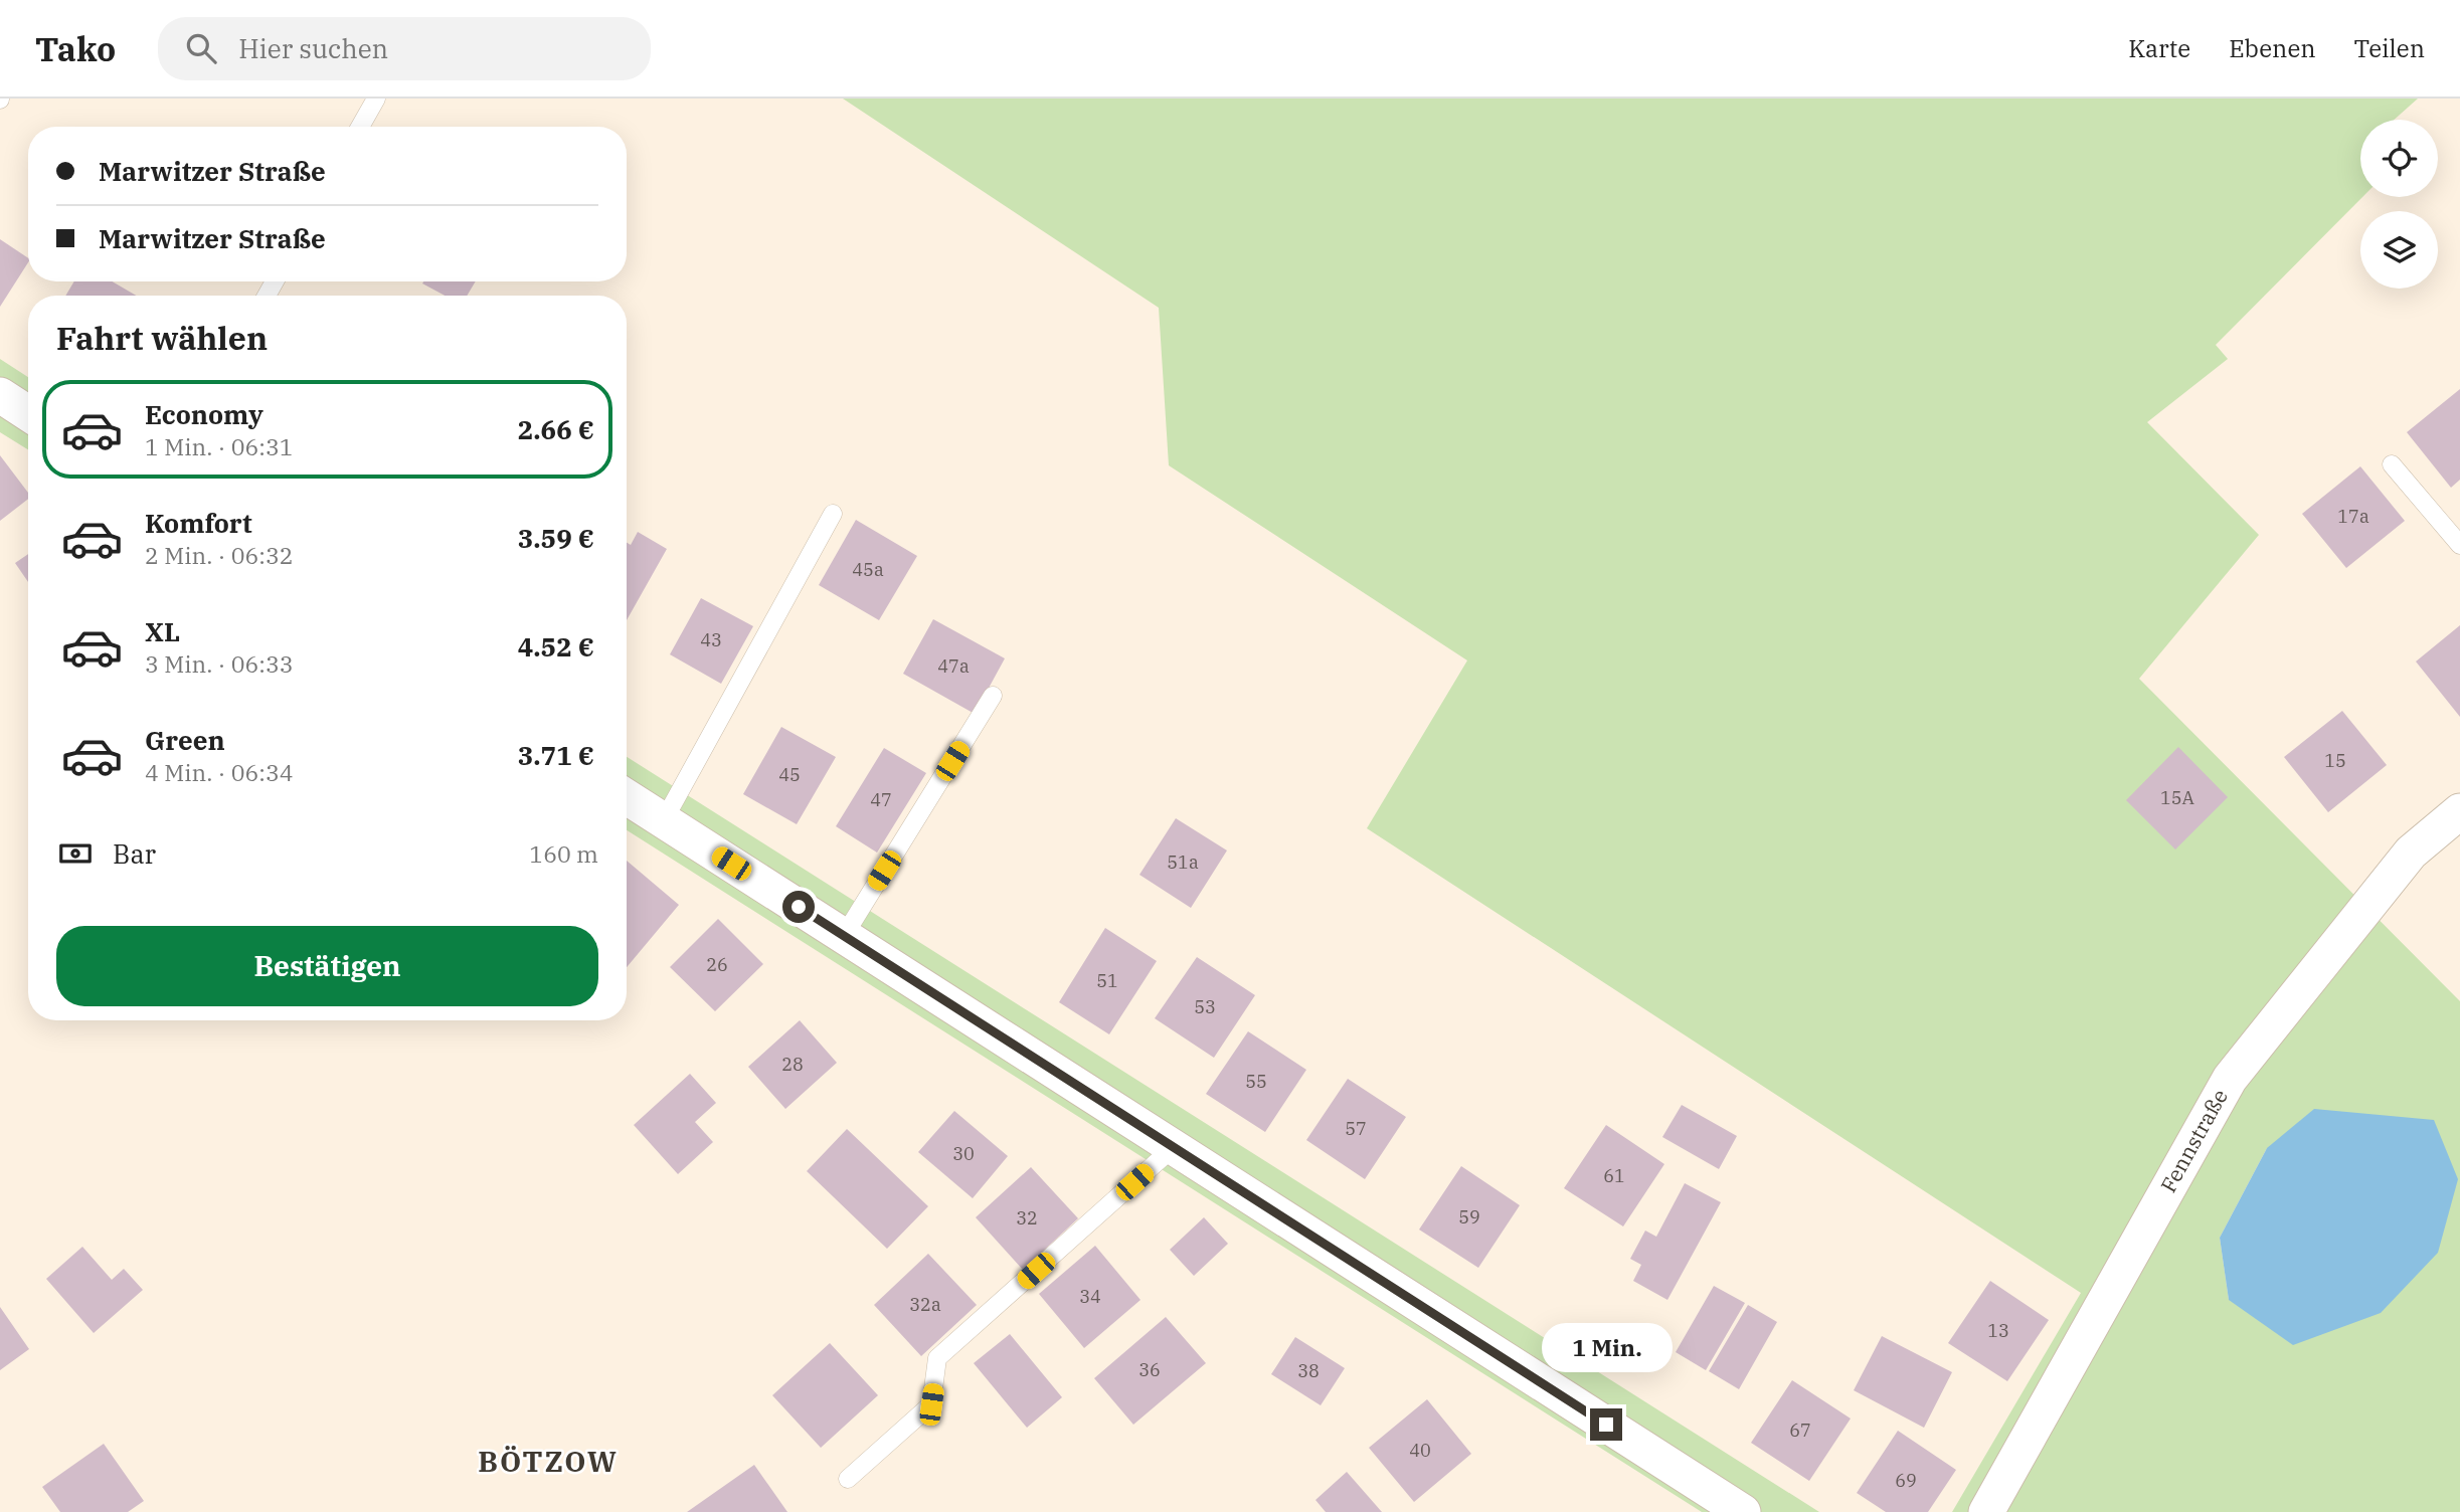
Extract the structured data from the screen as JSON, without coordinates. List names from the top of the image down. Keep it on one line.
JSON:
{"streets":{"street":["Fennstraße"]},"districts":["BÖTZOW"],"house_numbers":["17a","45a","43","47a","15","45","15A","47","51a","26","51","53","28","55","57","30","61","59","32","34","32a","13","36","38","67","40","69"],"page":{"header":"Tako","search":"Hier suchen","nav":["Karte","Ebenen","Teilen"],"banner":["Marwitzer Straße","Marwitzer Straße"],"heading":"Fahrt wählen","list":[{"name":"Economy","note":"1 Min. · 06:31","value":"2.66 €"},{"name":"Komfort","note":"2 Min. · 06:32","value":"3.59 €"},{"name":"XL","note":"3 Min. · 06:33","value":"4.52 €"},{"name":"Green","note":"4 Min. · 06:34","value":"3.71 €"}],"pay":["Bar","160 m"],"buttons":"Bestätigen","bubble":"1 Min."}}
